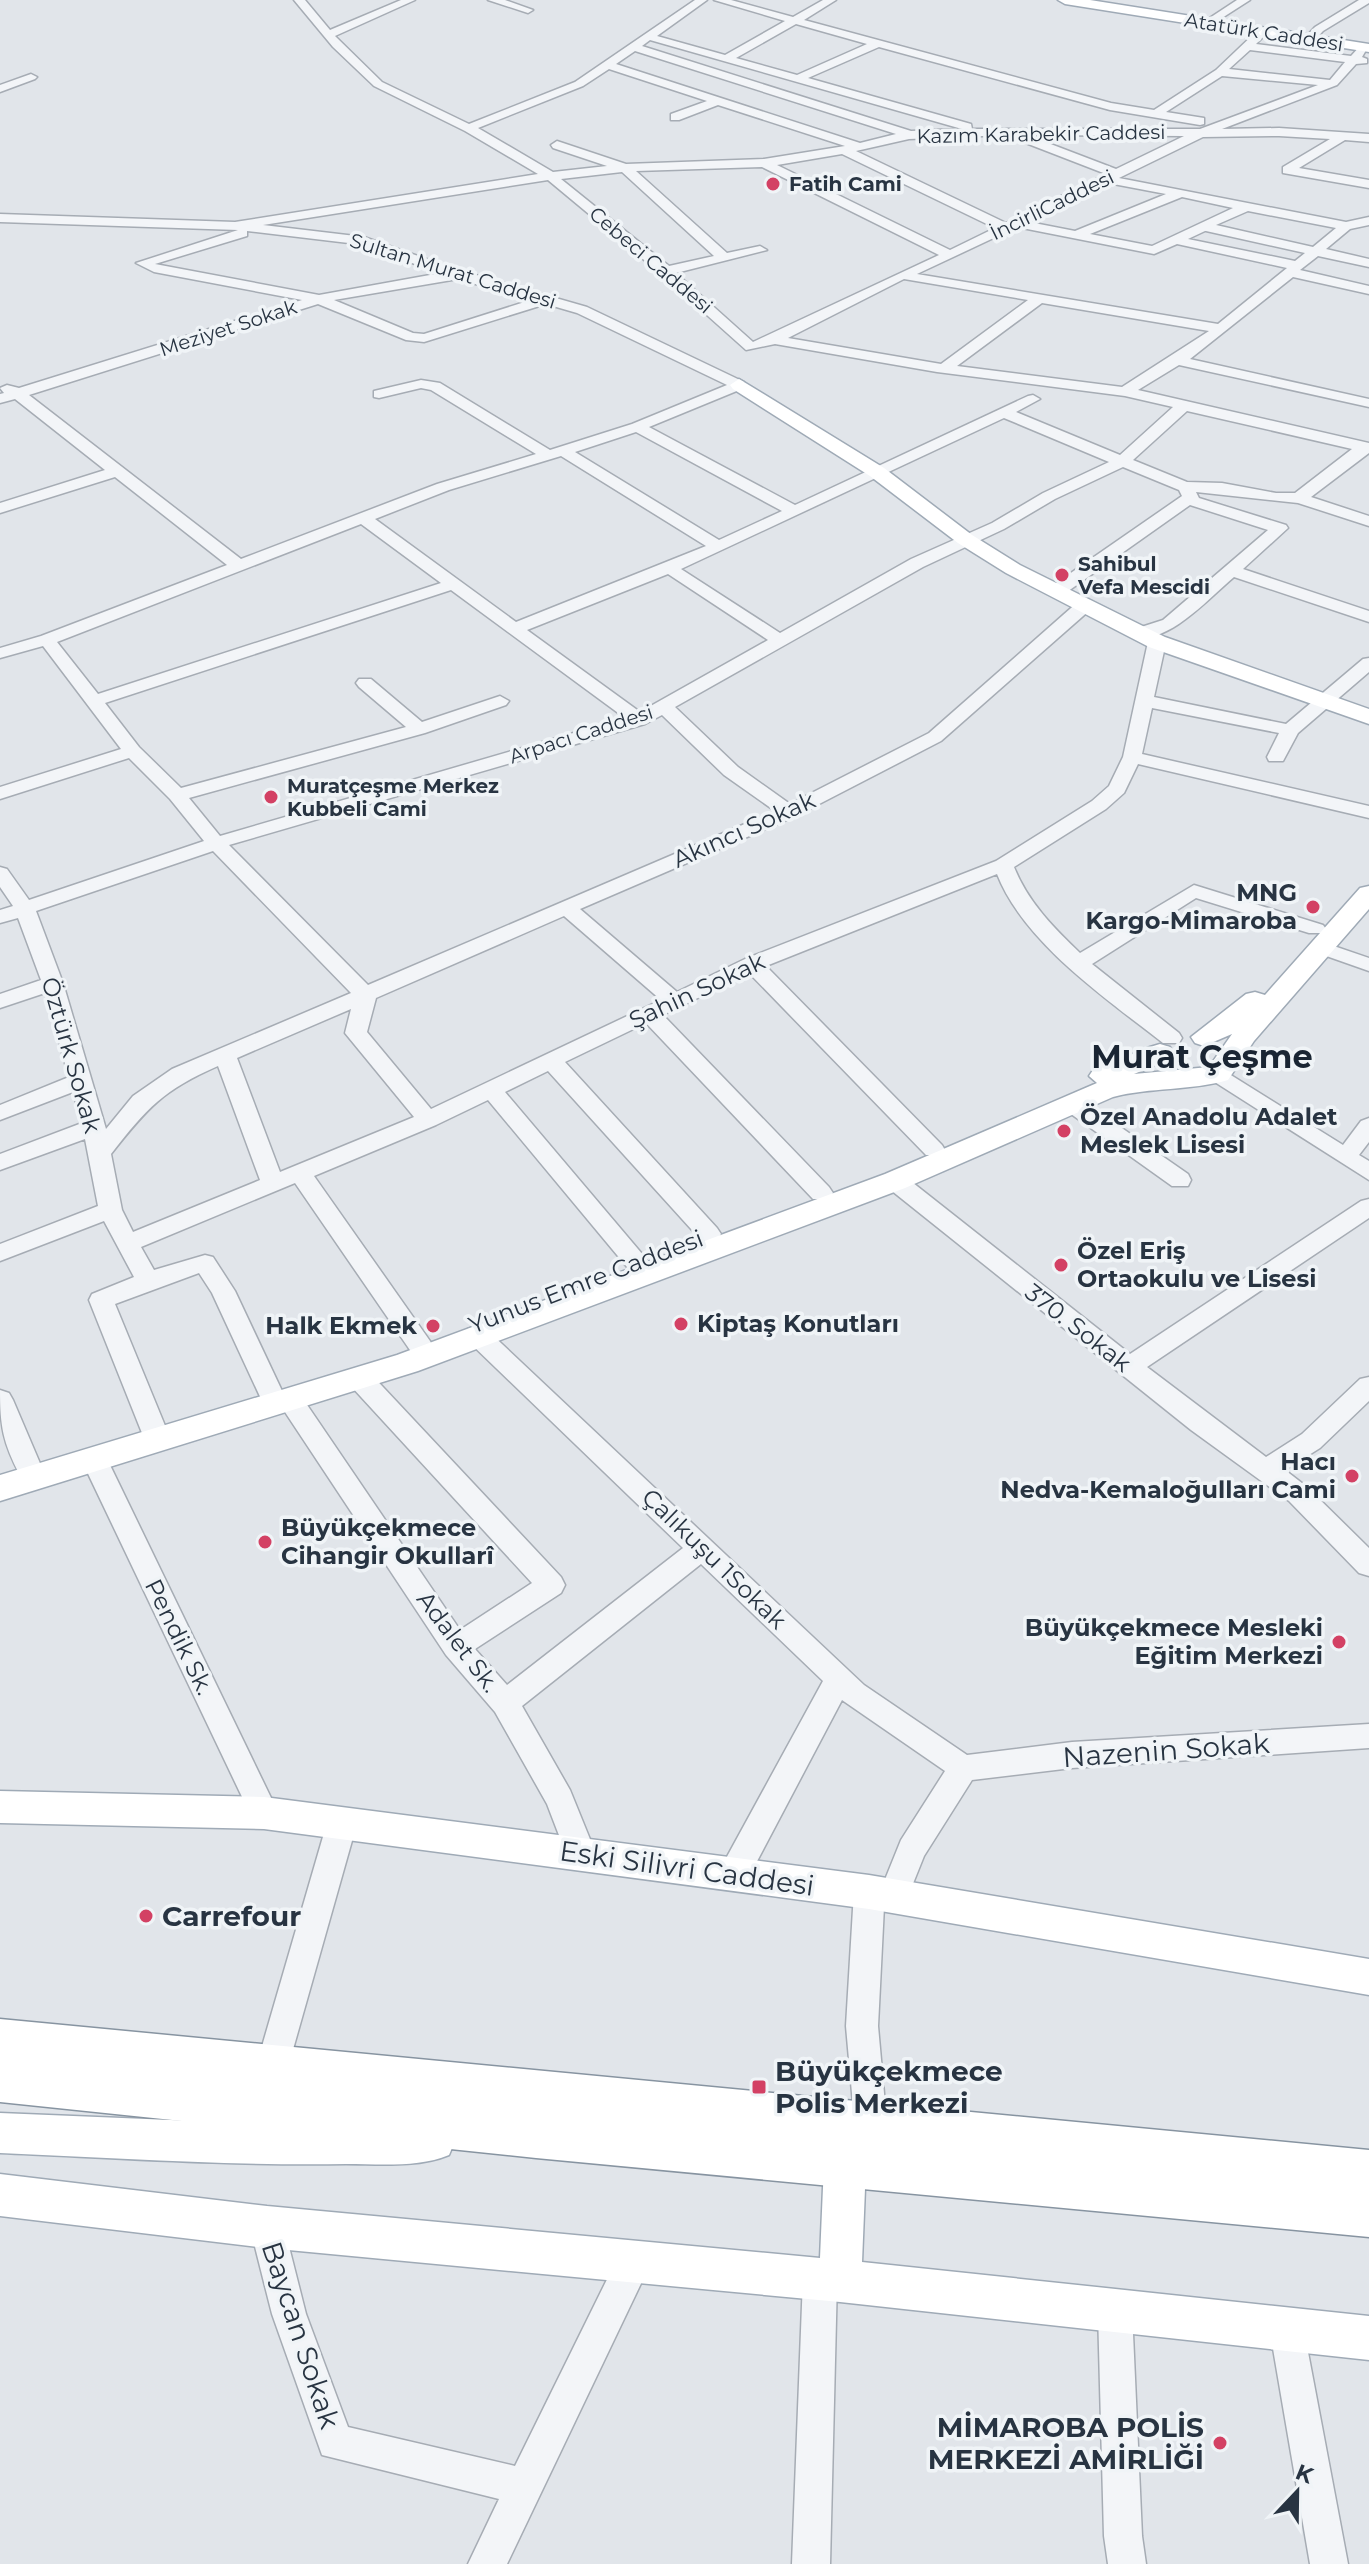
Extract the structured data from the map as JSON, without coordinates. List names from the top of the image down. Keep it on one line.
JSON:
{"streets":{"main road":["Atatürk Caddesi","Yunus Emre Caddesi","Eski Silivri Caddesi"],"street":["Kazım Karabekir Caddesi","İncirliCaddesi","Cebeci Caddesi","Sultan Murat Caddesi","Meziyet Sokak","Arpacı Caddesi","Akıncı Sokak","Şahin Sokak","Öztürk Sokak","370. Sokak","Çalıkuşu 1Sokak","Pendik Sk.","Adalet Sk.","Nazenin Sokak","Baycan Sokak"]},"crossings":[["Kazım Karabekir Caddesi","İncirliCaddesi"],["Kazım Karabekir Caddesi","Cebeci Caddesi"],["Kazım Karabekir Caddesi","Sultan Murat Caddesi"],["İncirliCaddesi","Cebeci Caddesi"],["İncirliCaddesi","Sultan Murat Caddesi"],["Cebeci Caddesi","Sultan Murat Caddesi"],["Sultan Murat Caddesi","Meziyet Sokak"],["Arpacı Caddesi","Öztürk Sokak"],["Akıncı Sokak","Öztürk Sokak"],["Şahin Sokak","Öztürk Sokak"],["Öztürk Sokak","Adalet Sk."],["Yunus Emre Caddesi","Adalet Sk."],["Çalıkuşu 1Sokak","Nazenin Sokak"],["Pendik Sk.","Eski Silivri Caddesi"],["Adalet Sk.","Eski Silivri Caddesi"]],"districts":["Murat Çeşme"],"places":{"other":["Fatih Cami","Sahibul Vefa Mescidi","Muratçeşme Merkez Kubbeli Cami","MNG Kargo-Mimaroba","Özel Anadolu Adalet Meslek Lisesi","Özel Eriş Ortaokulu ve Lisesi","Kiptaş Konutları","Halk Ekmek","Hacı Nedva-Kemaloğulları Cami","Büyükçekmece Cihangir Okullarî","Büyükçekmece Mesleki Eğitim Merkezi","Carrefour","MİMAROBA POLİS MERKEZİ AMİRLİĞİ"],"transit":["Büyükçekmece Polis Merkezi"]},"north":"top"}
